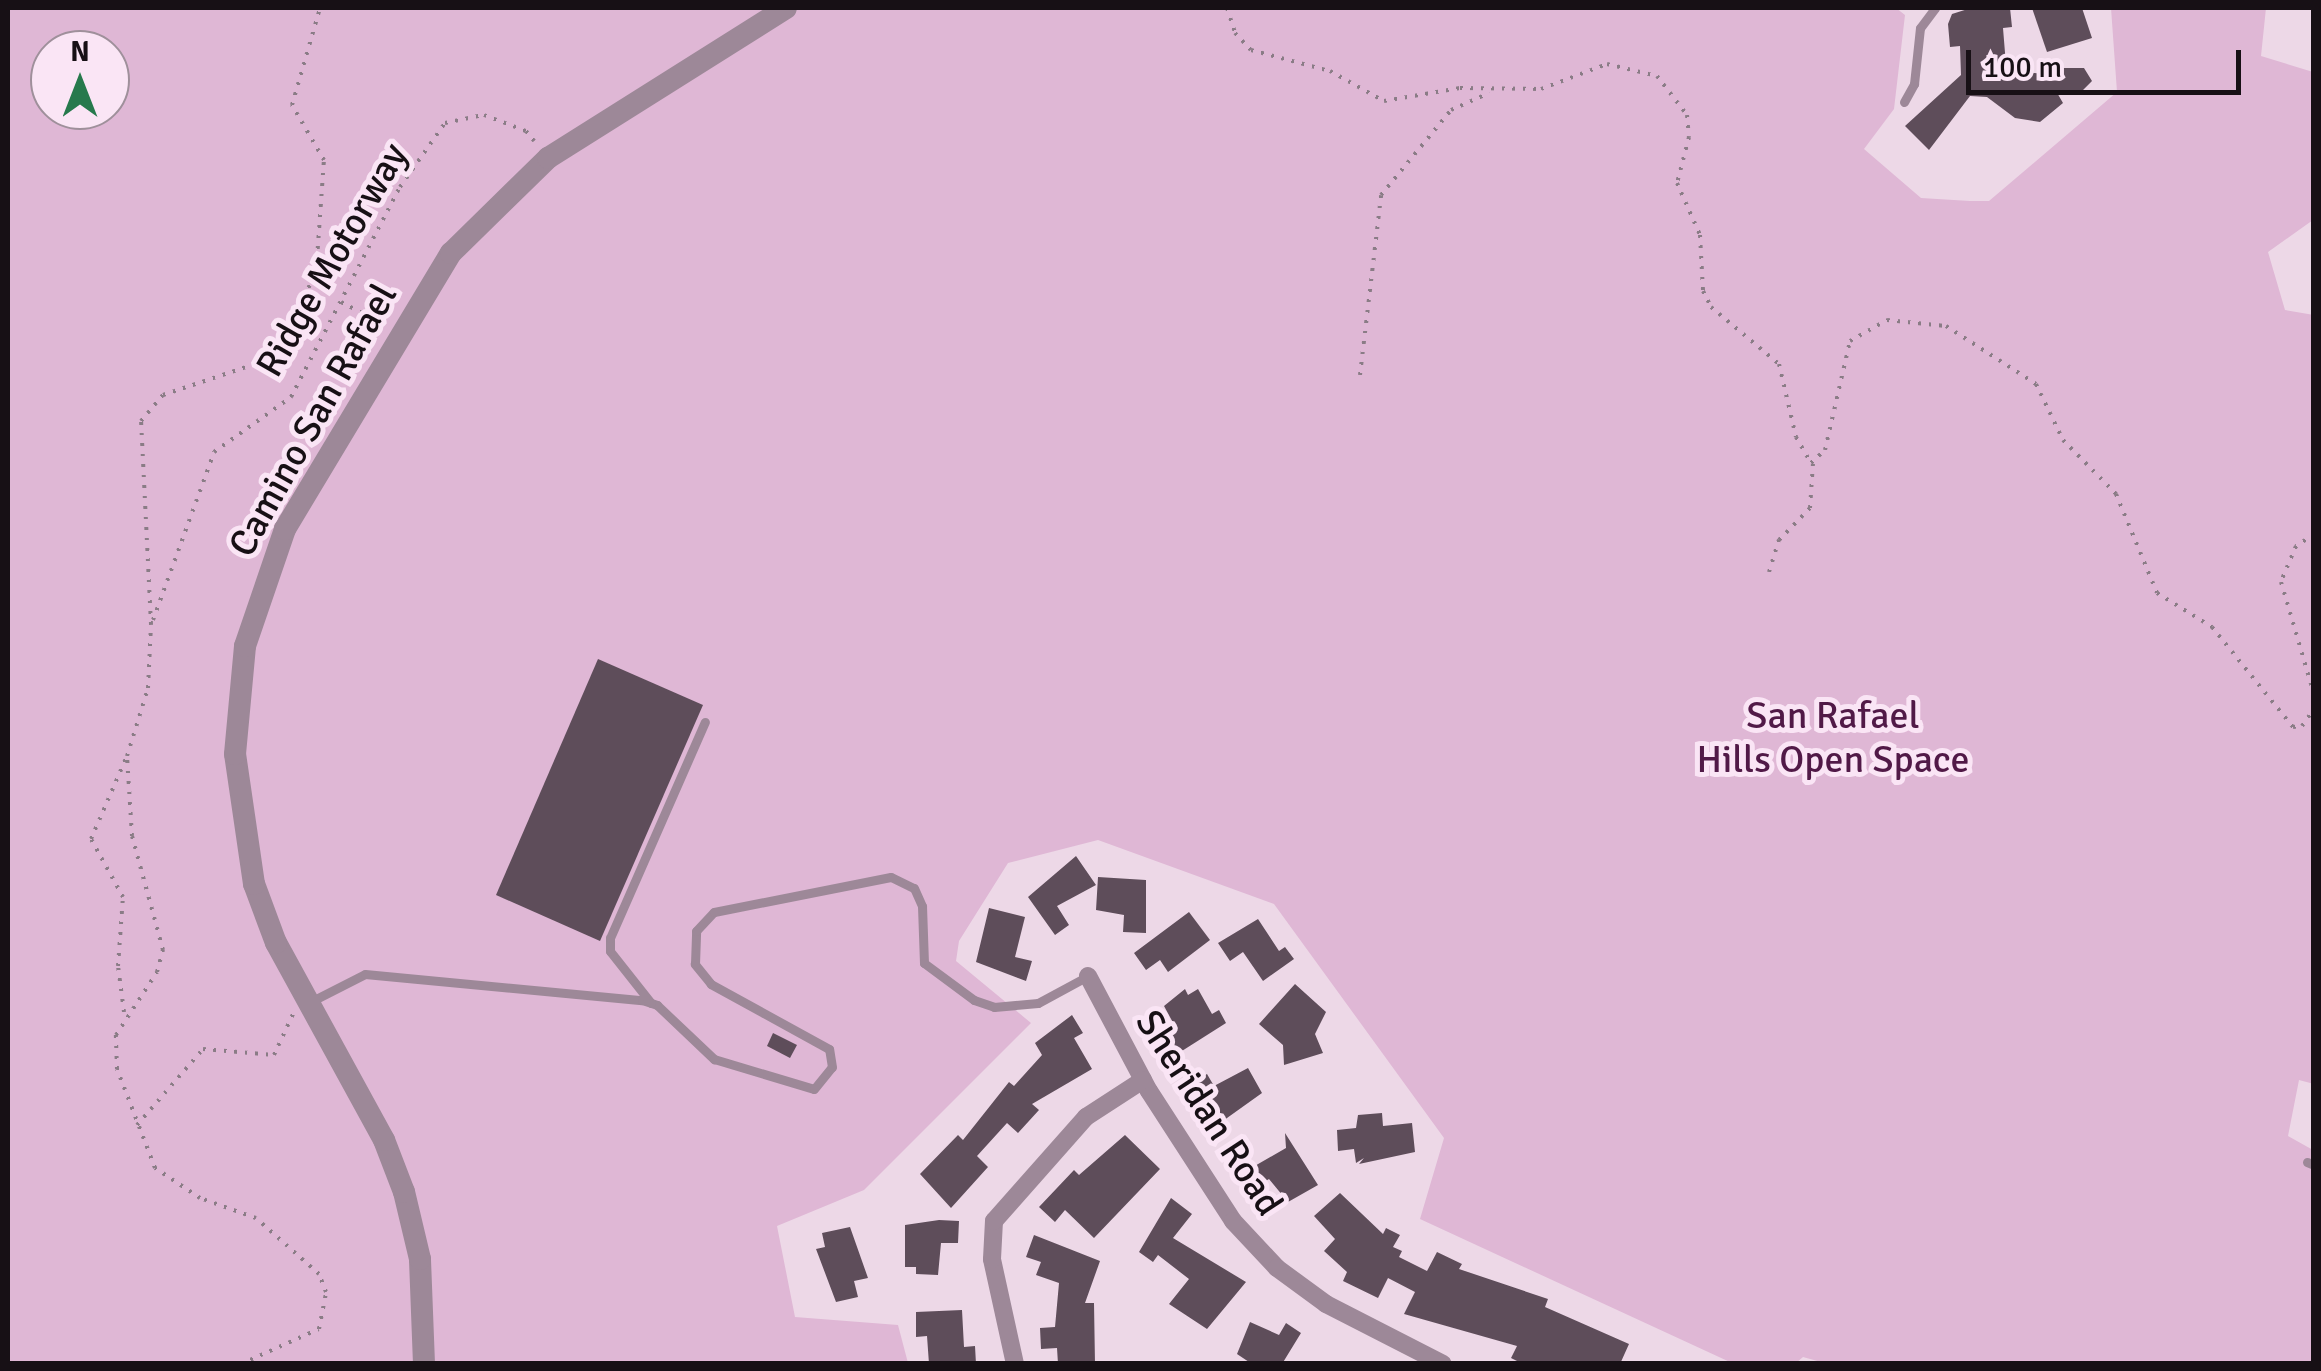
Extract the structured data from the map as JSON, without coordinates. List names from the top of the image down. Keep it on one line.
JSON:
{"streets":{"street":["Camino San Rafael","Sheridan Road"],"path":["Ridge Motorway"]},"crossings":[["Ridge Motorway","Camino San Rafael"]],"parks":["San Rafael Hills Open Space"],"scale_bar":"100 m","north":"top"}
